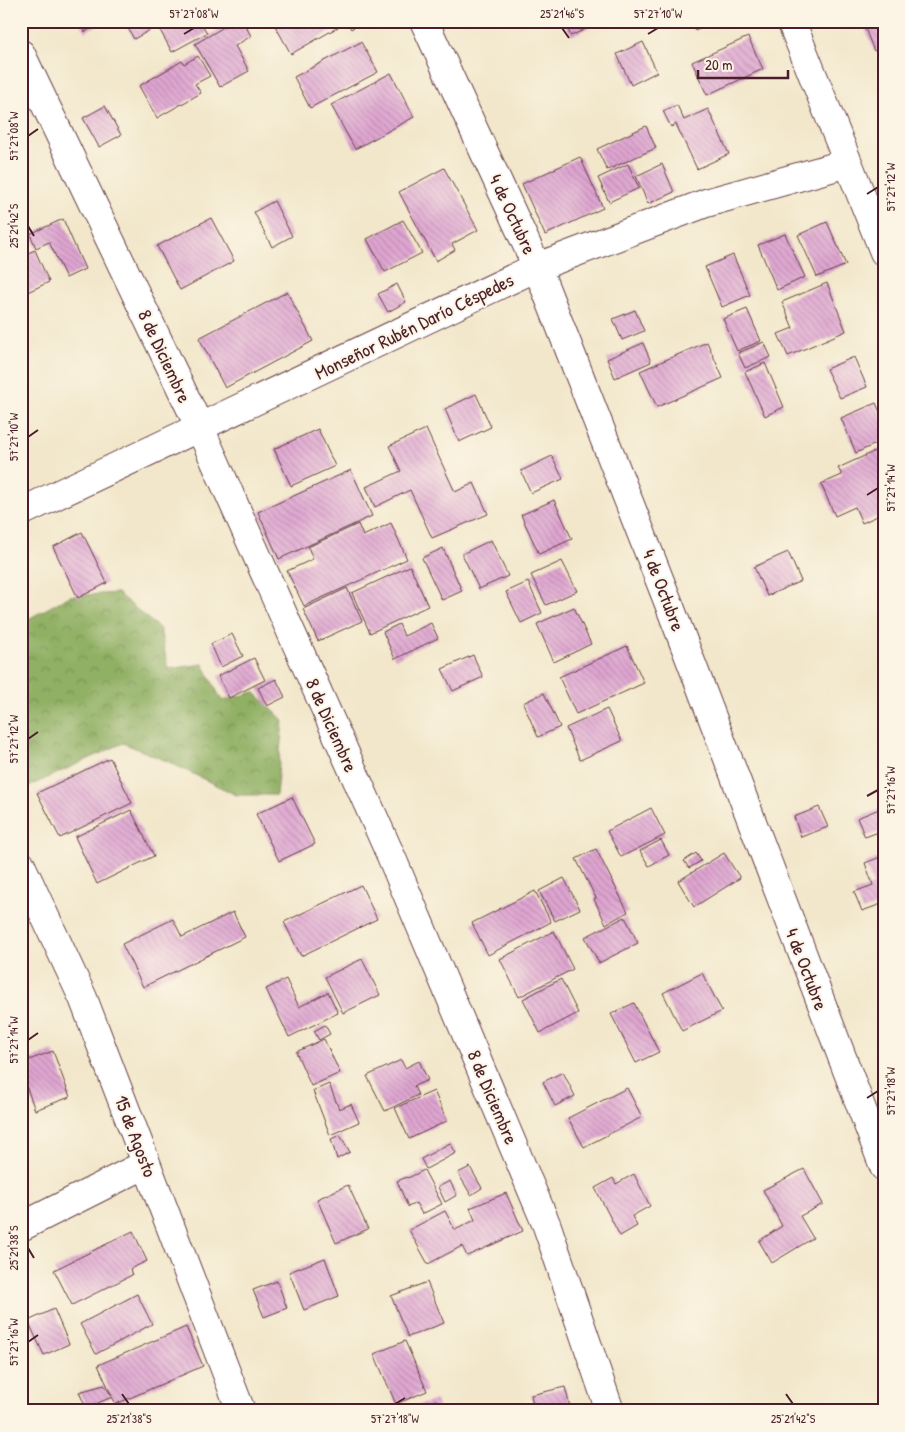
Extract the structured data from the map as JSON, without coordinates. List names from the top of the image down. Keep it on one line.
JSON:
{"streets":{"street":["4 de Octubre","Monseñor Rubén Darío Céspedes","8 de Diciembre","15 de Agosto"]},"crossings":[["4 de Octubre","Monseñor Rubén Darío Céspedes"],["Monseñor Rubén Darío Céspedes","8 de Diciembre"]],"scale_bar":"20 m","coordinates":["57°27'08\"W","25°21'46\"S","57°27'10\"W","57°27'12\"W","25°21'42\"S","57°27'14\"W","57°27'16\"W","57°27'18\"W","25°21'38\"S"]}
